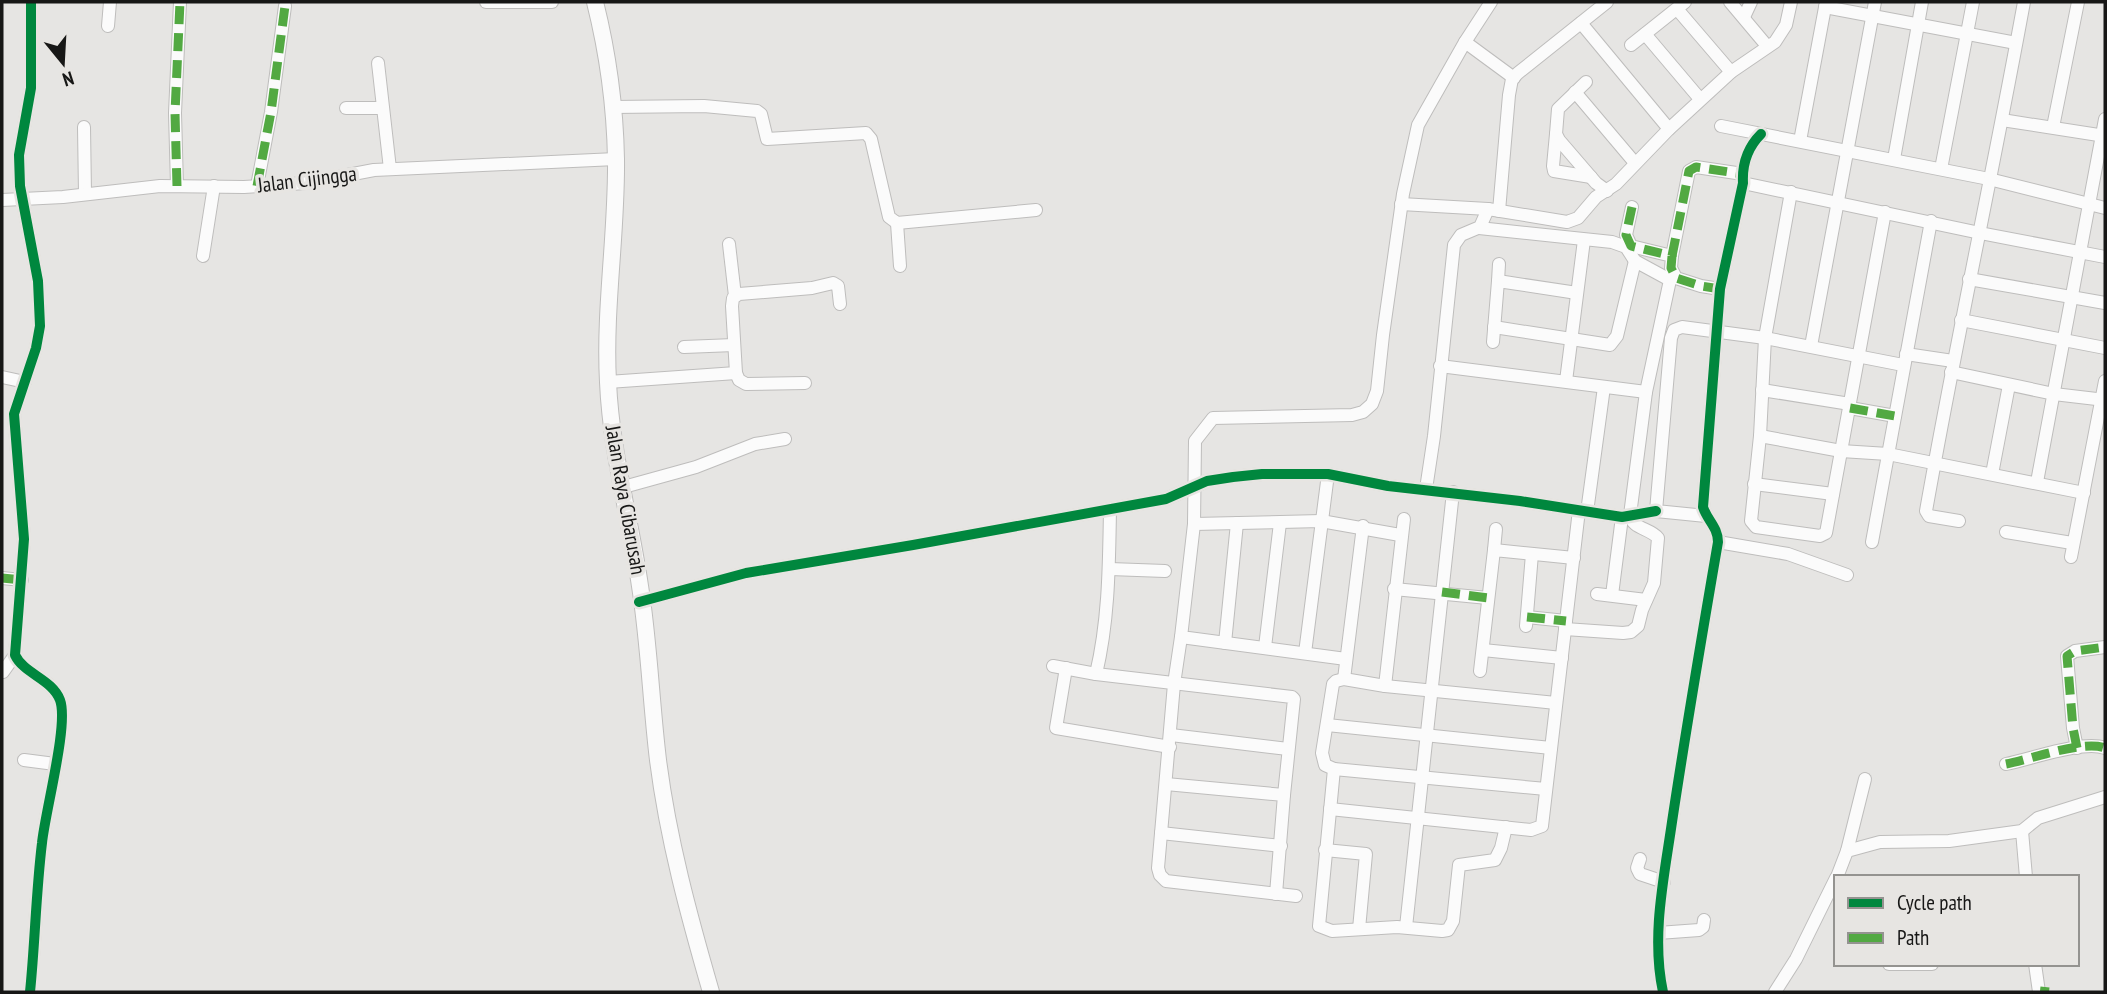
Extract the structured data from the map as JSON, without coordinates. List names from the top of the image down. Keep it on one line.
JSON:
{"streets":{"main road":["Jalan Raya Cibarusah"],"street":["Jalan Cijingga"]},"crossings":[["Jalan Cijingga","Jalan Raya Cibarusah"]],"legend":["Cycle path","Path"],"north":"bottom"}
